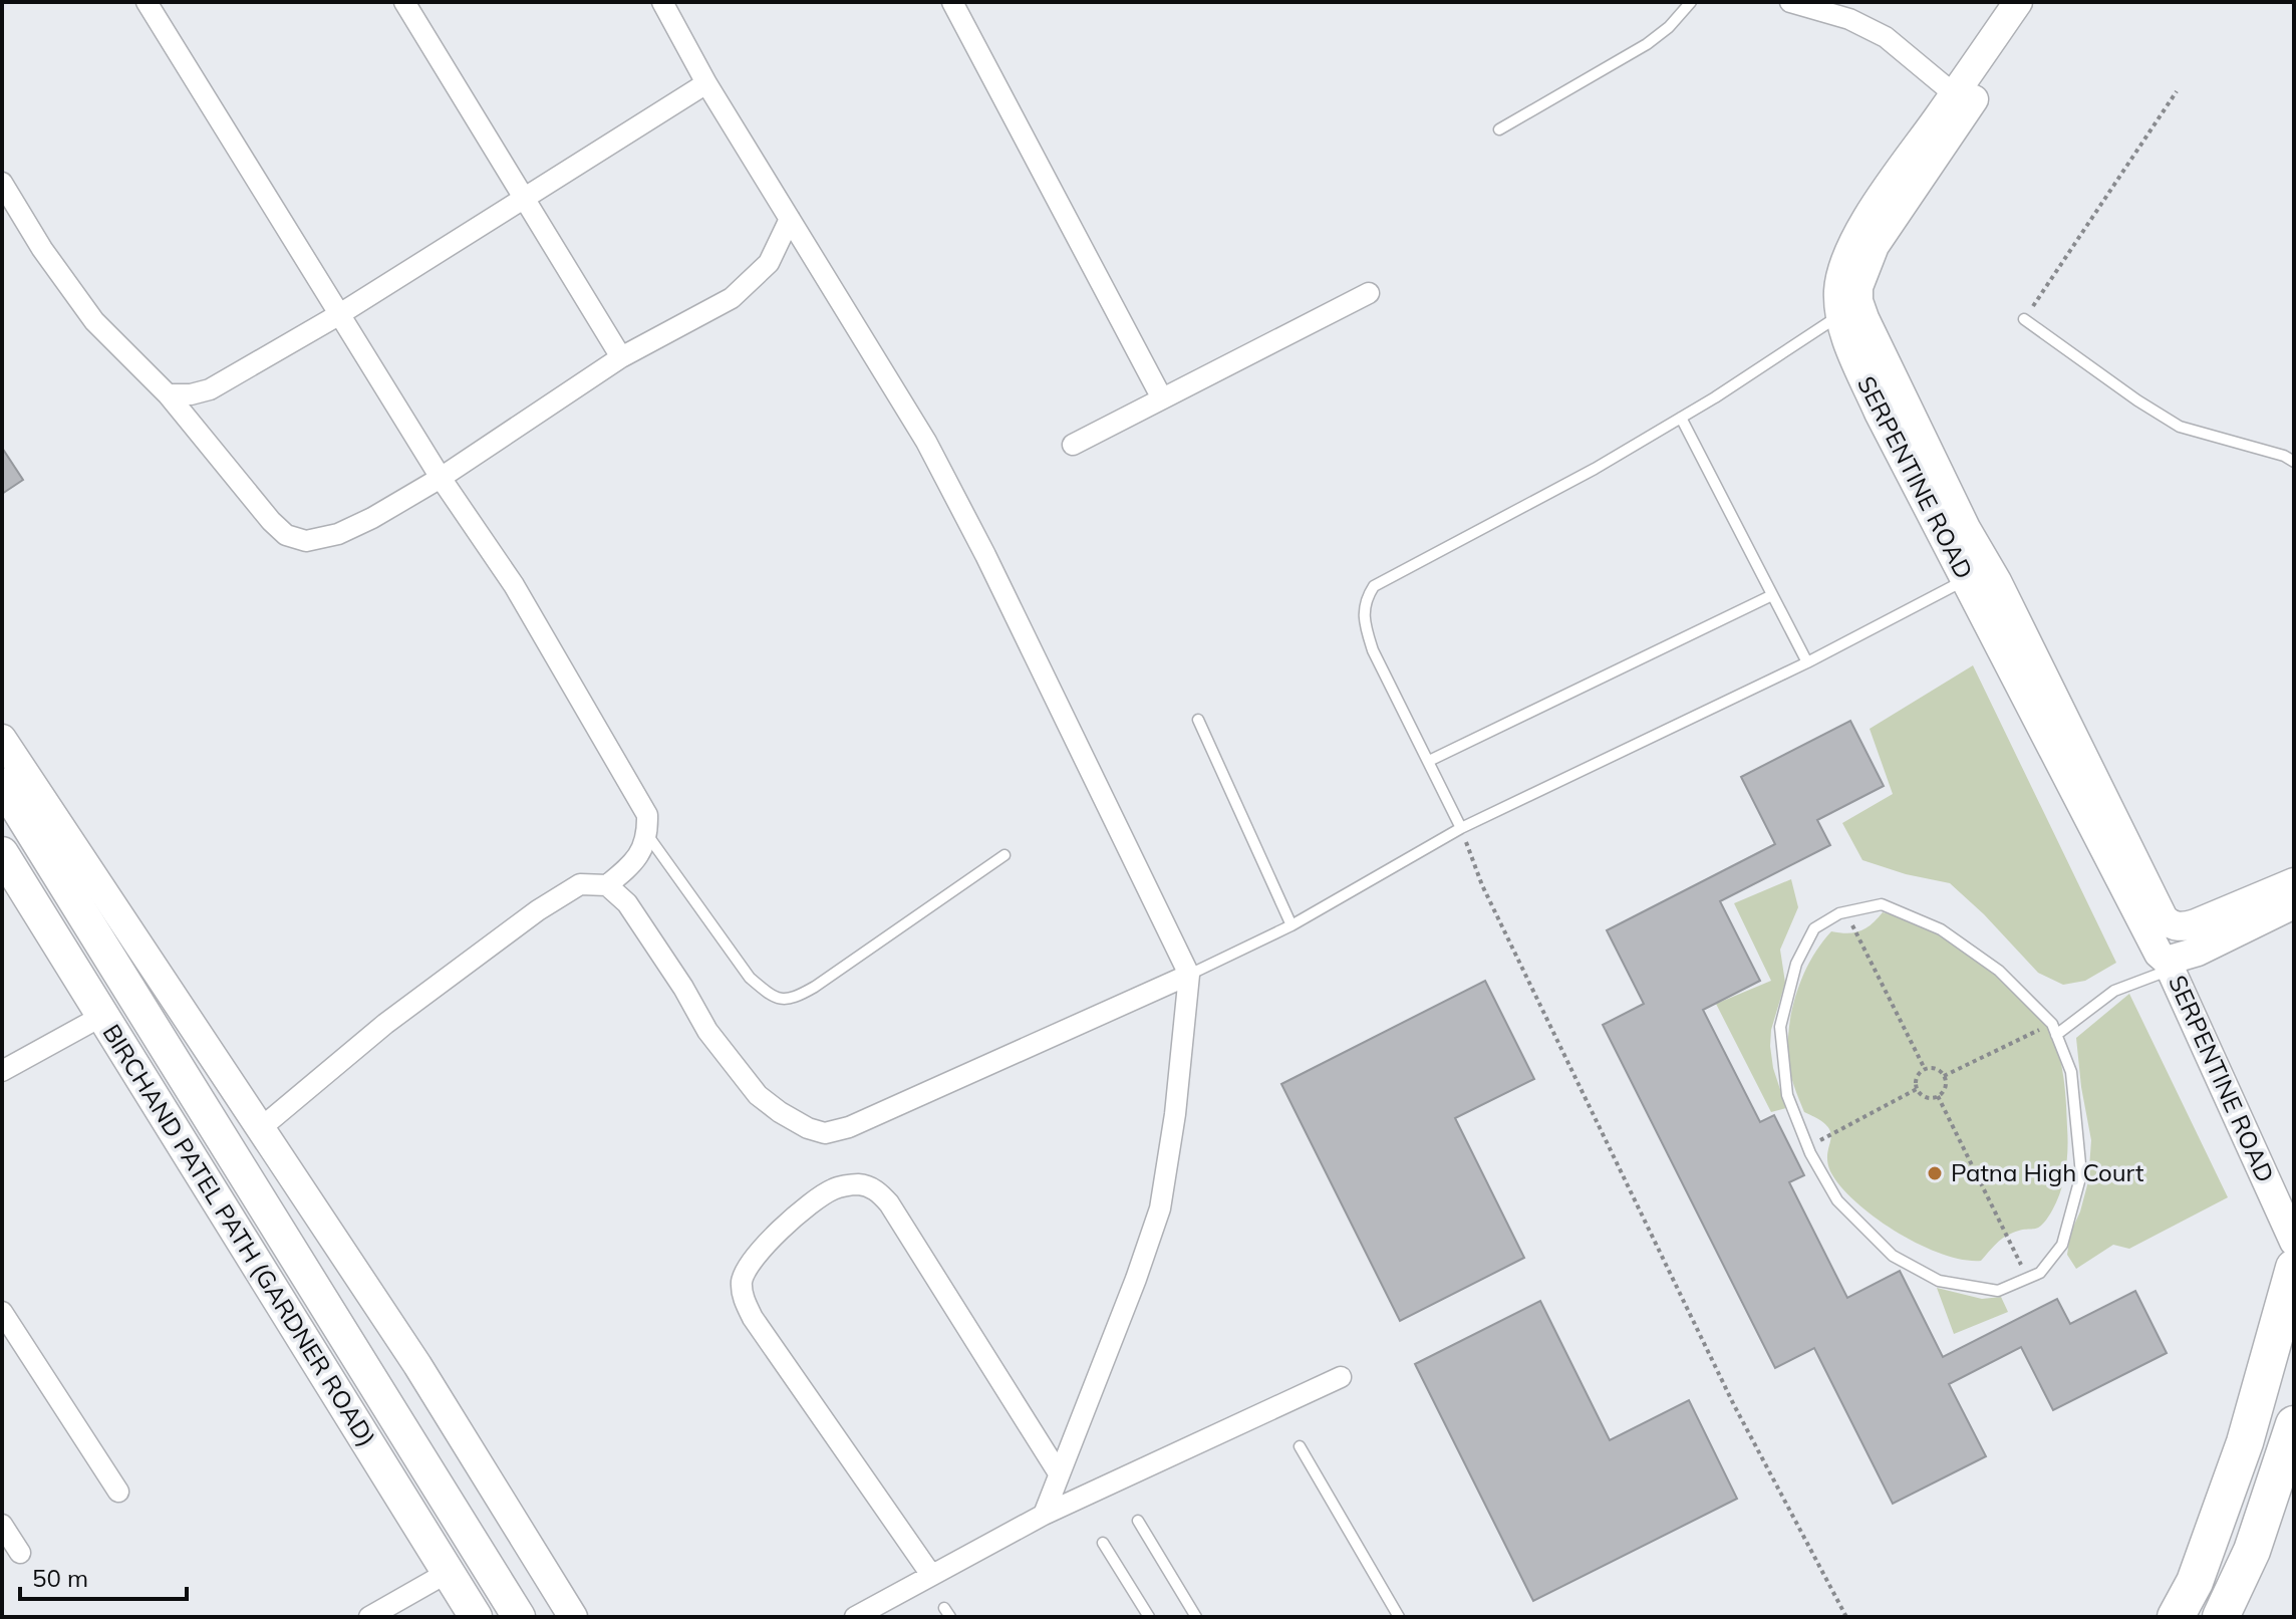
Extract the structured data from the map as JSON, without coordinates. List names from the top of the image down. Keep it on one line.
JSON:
{"streets":{"main road":["BIRCHAND PATEL PATH (GARDNER ROAD)"],"street":["SERPENTINE ROAD"]},"places":["Patna High Court"],"scale_bar":"50 m"}
